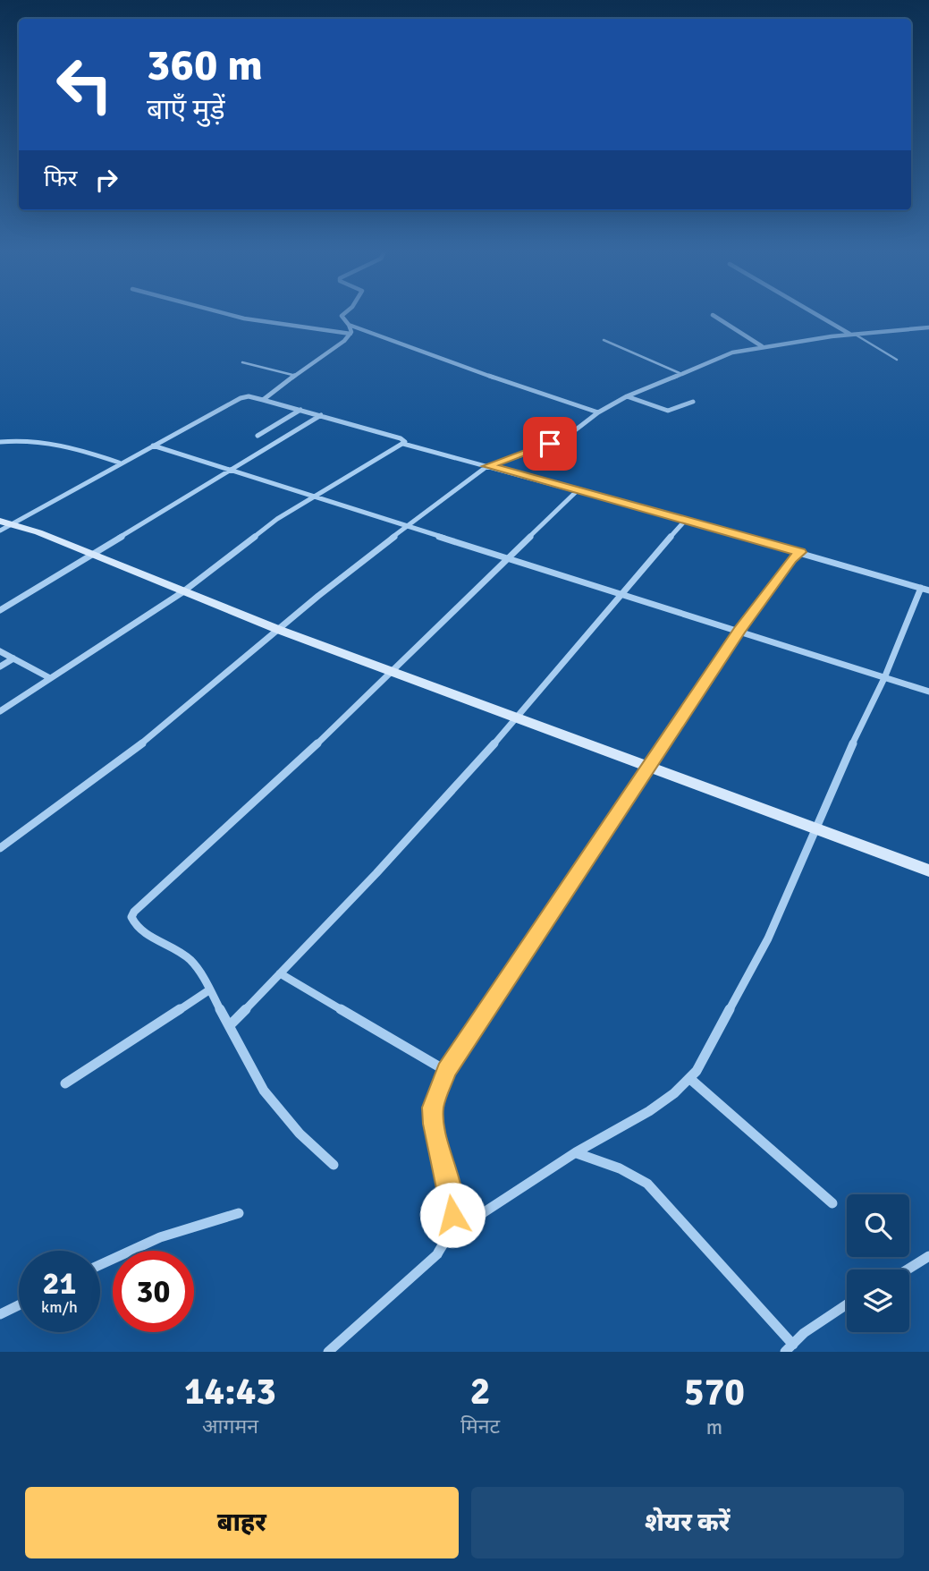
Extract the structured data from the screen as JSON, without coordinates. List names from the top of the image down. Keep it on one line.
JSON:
{"page":{"turn":["360 m","बाएँ मुड़ें"],"then":"फिर","speed":"21 km/h","limit":"30","eta":["14:43","आगमन","2","मिनट","570","m"],"buttons":["बाहर","शेयर करें"]}}
